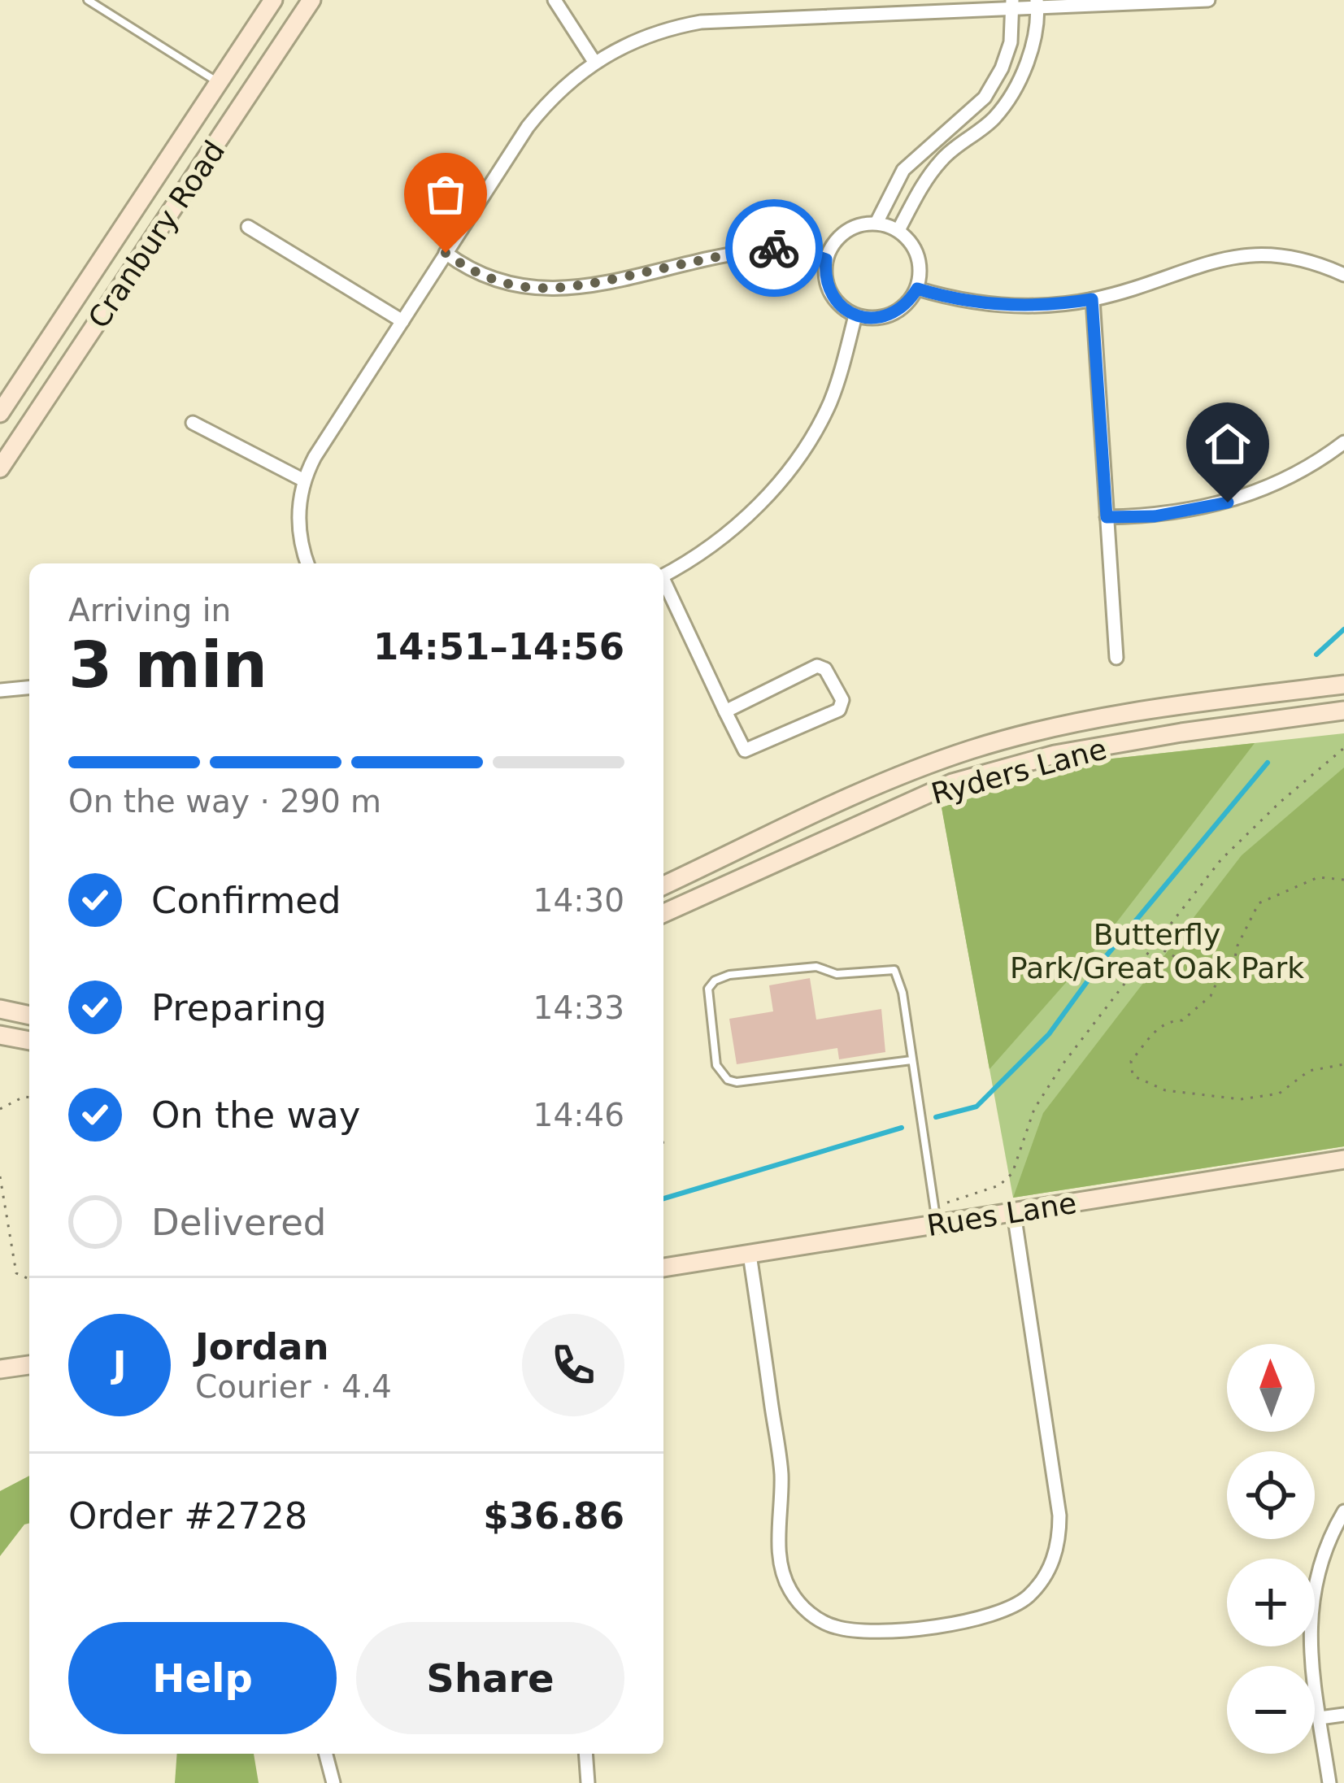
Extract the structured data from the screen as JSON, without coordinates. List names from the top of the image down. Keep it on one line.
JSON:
{"streets":{"main road":["Cranbury Road","Ryders Lane","Rues Lane"]},"parks":["Butterfly Park/Great Oak Park"],"north":"top","page":{"heading":["3 min","Arriving in","14:51–14:56"],"panel":["Jordan","Courier · 4.4","Order #2728","$36.86"],"bar":"On the way · 290 m","list":[["Confirmed","14:30"],["Preparing","14:33"],["On the way","14:46"],"Delivered"],"round":"J","map_buttons":["+","−"],"buttons":["Help","Share"]}}
